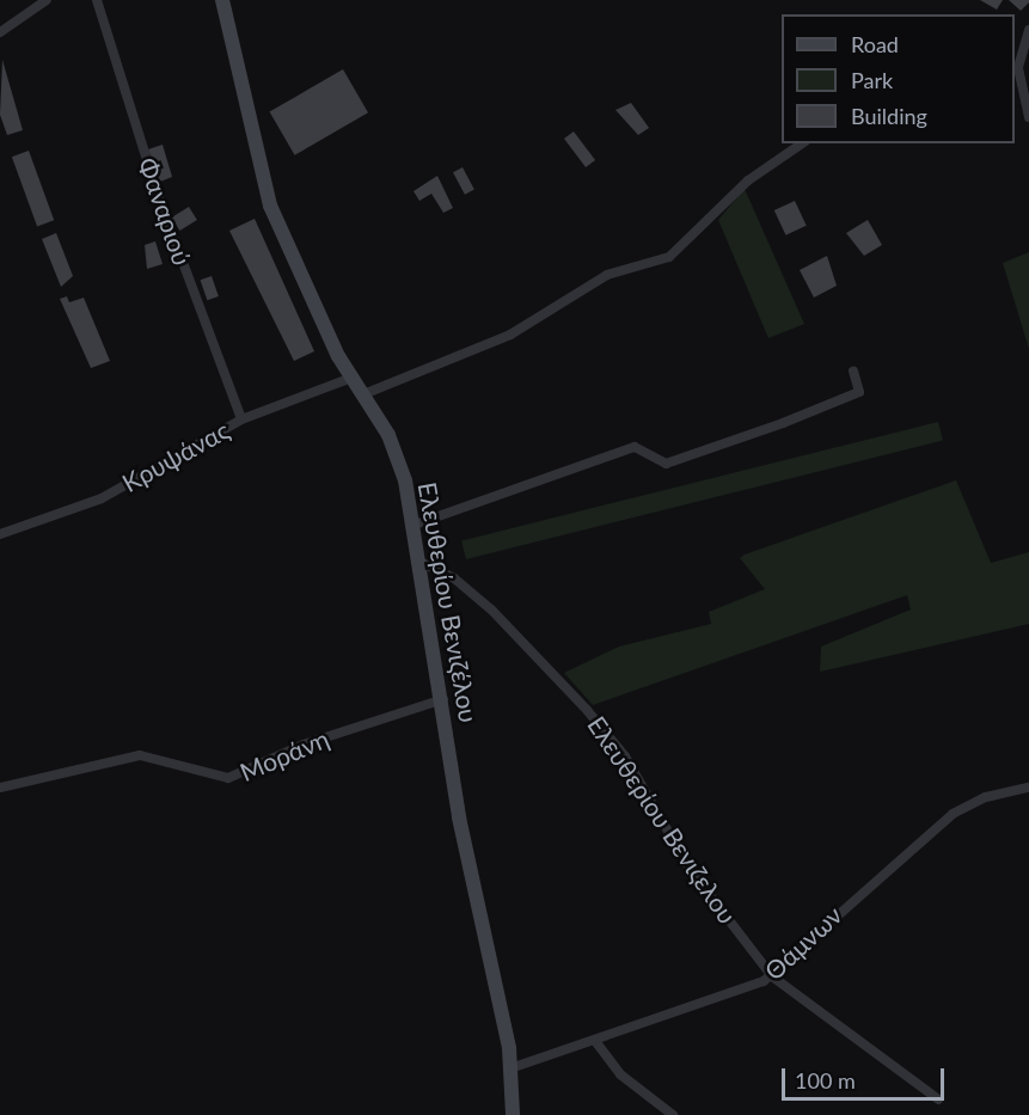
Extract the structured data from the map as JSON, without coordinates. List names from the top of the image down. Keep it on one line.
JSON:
{"streets":{"main road":["Ελευθερίου Βενιζέλου"],"street":["Φαναριού","Κρυψάνας","Μοράνη","Ελευθερίου Βενιζελου","Θάμνων"]},"crossings":[["Φαναριού","Κρυψάνας"],["Κρυψάνας","Ελευθερίου Βενιζέλου"],["Ελευθερίου Βενιζέλου","Μοράνη"],["Ελευθερίου Βενιζέλου","Ελευθερίου Βενιζελου"],["Ελευθερίου Βενιζέλου","Θάμνων"],["Ελευθερίου Βενιζελου","Θάμνων"]],"legend":["Road","Park","Building"],"scale_bar":"100 m"}
